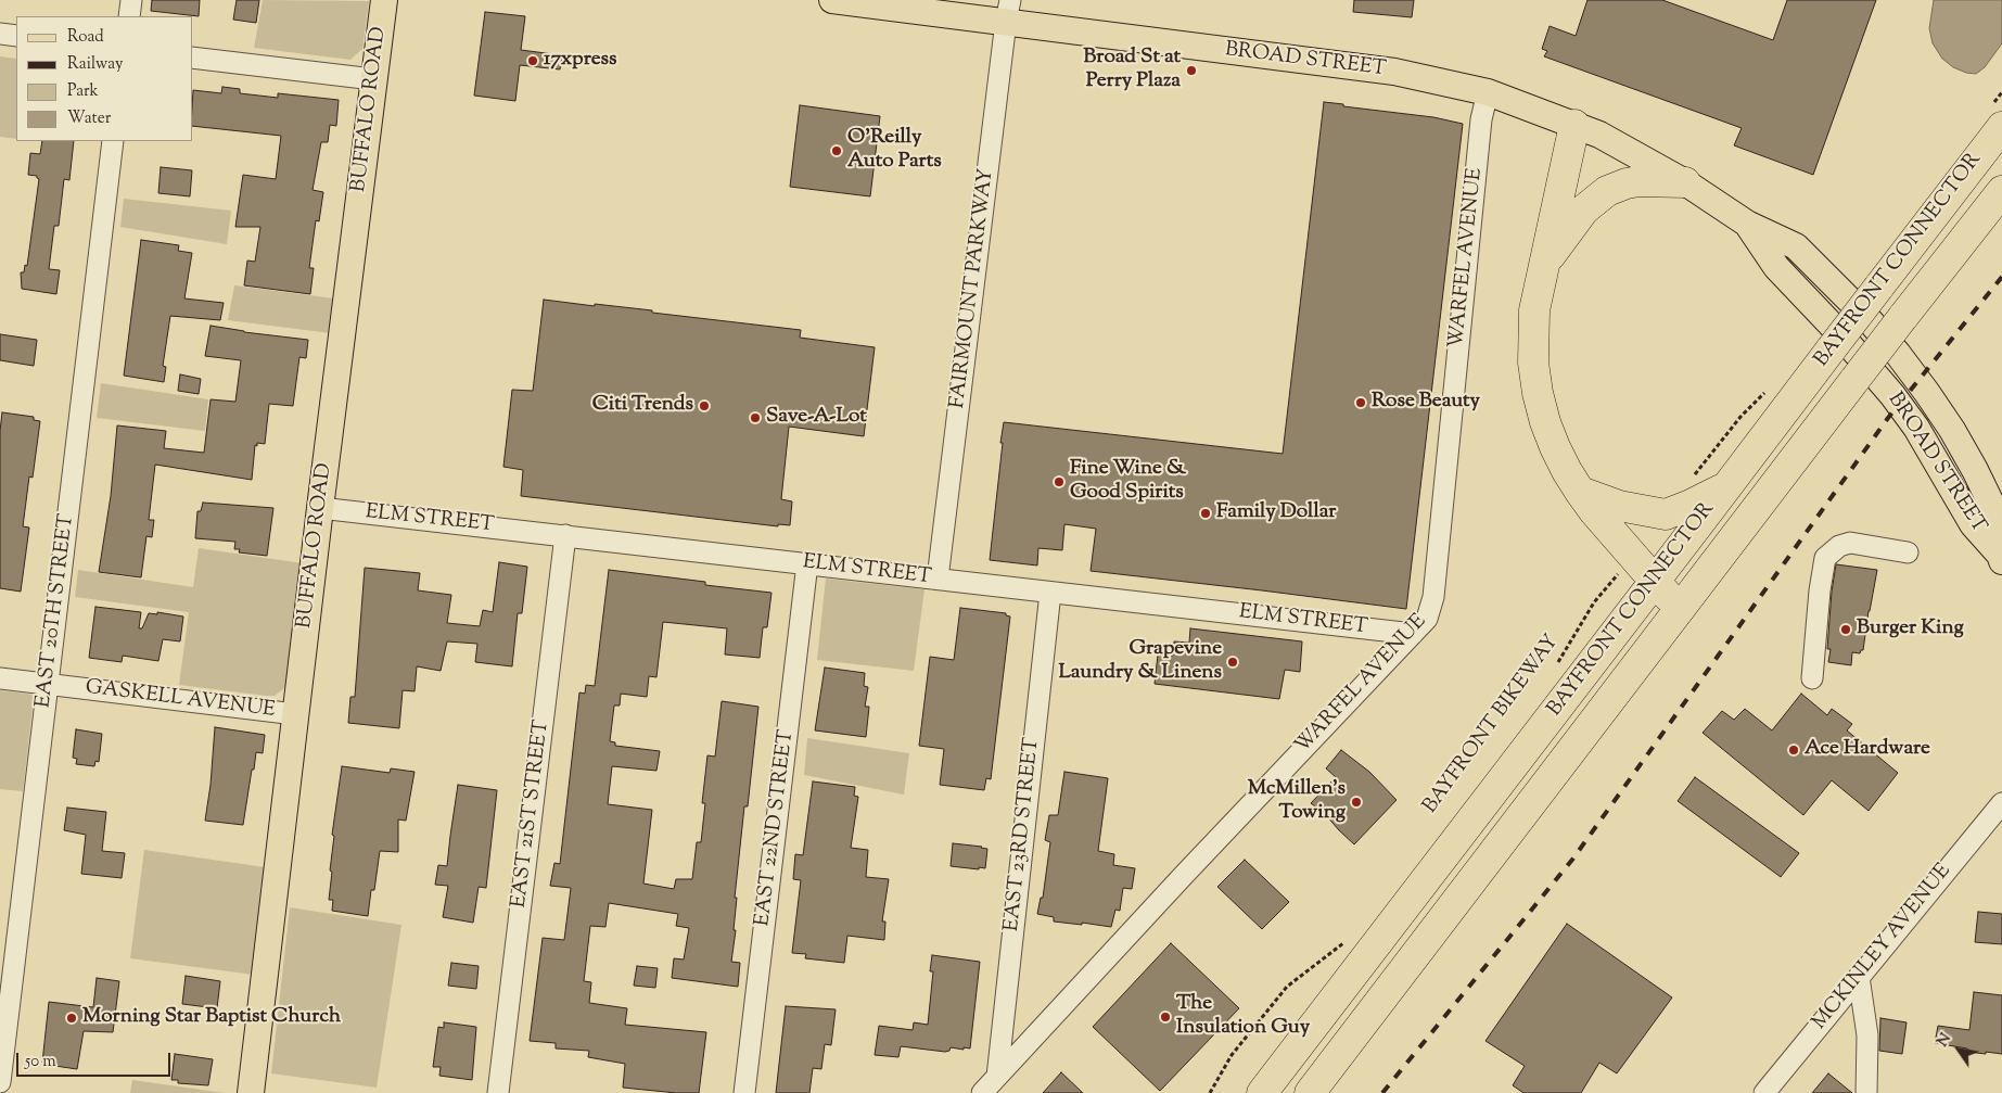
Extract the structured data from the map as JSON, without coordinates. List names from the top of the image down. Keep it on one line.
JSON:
{"streets":{"highway":["BAYFRONT CONNECTOR"],"main road":["BROAD STREET","BUFFALO ROAD"],"street":["WARFEL AVENUE","FAIRMOUNT PARKWAY","ELM STREET","EAST 20TH STREET","GASKELL AVENUE","EAST 21ST STREET","EAST 22ND STREET","EAST 23RD STREET","MCKINLEY AVENUE"],"path":["BAYFRONT BIKEWAY"]},"crossings":[["BROAD STREET","WARFEL AVENUE"],["BROAD STREET","FAIRMOUNT PARKWAY"],["BUFFALO ROAD","ELM STREET"],["BUFFALO ROAD","GASKELL AVENUE"],["WARFEL AVENUE","ELM STREET"],["WARFEL AVENUE","EAST 23RD STREET"],["FAIRMOUNT PARKWAY","ELM STREET"],["ELM STREET","EAST 21ST STREET"],["ELM STREET","EAST 22ND STREET"],["ELM STREET","EAST 23RD STREET"],["EAST 20TH STREET","GASKELL AVENUE"]],"places":["17xpress","Broad St at Perry Plaza","O'Reilly Auto Parts","Rose Beauty","Citi Trends","Save-A-Lot","Fine Wine & Good Spirits","Family Dollar","Burger King","Grapevine Laundry & Linens","Ace Hardware","McMillen's Towing","The Insulation Guy","Morning Star Baptist Church"],"legend":["Road","Railway","Park","Water"],"scale_bar":"50 m","north":"top left"}
